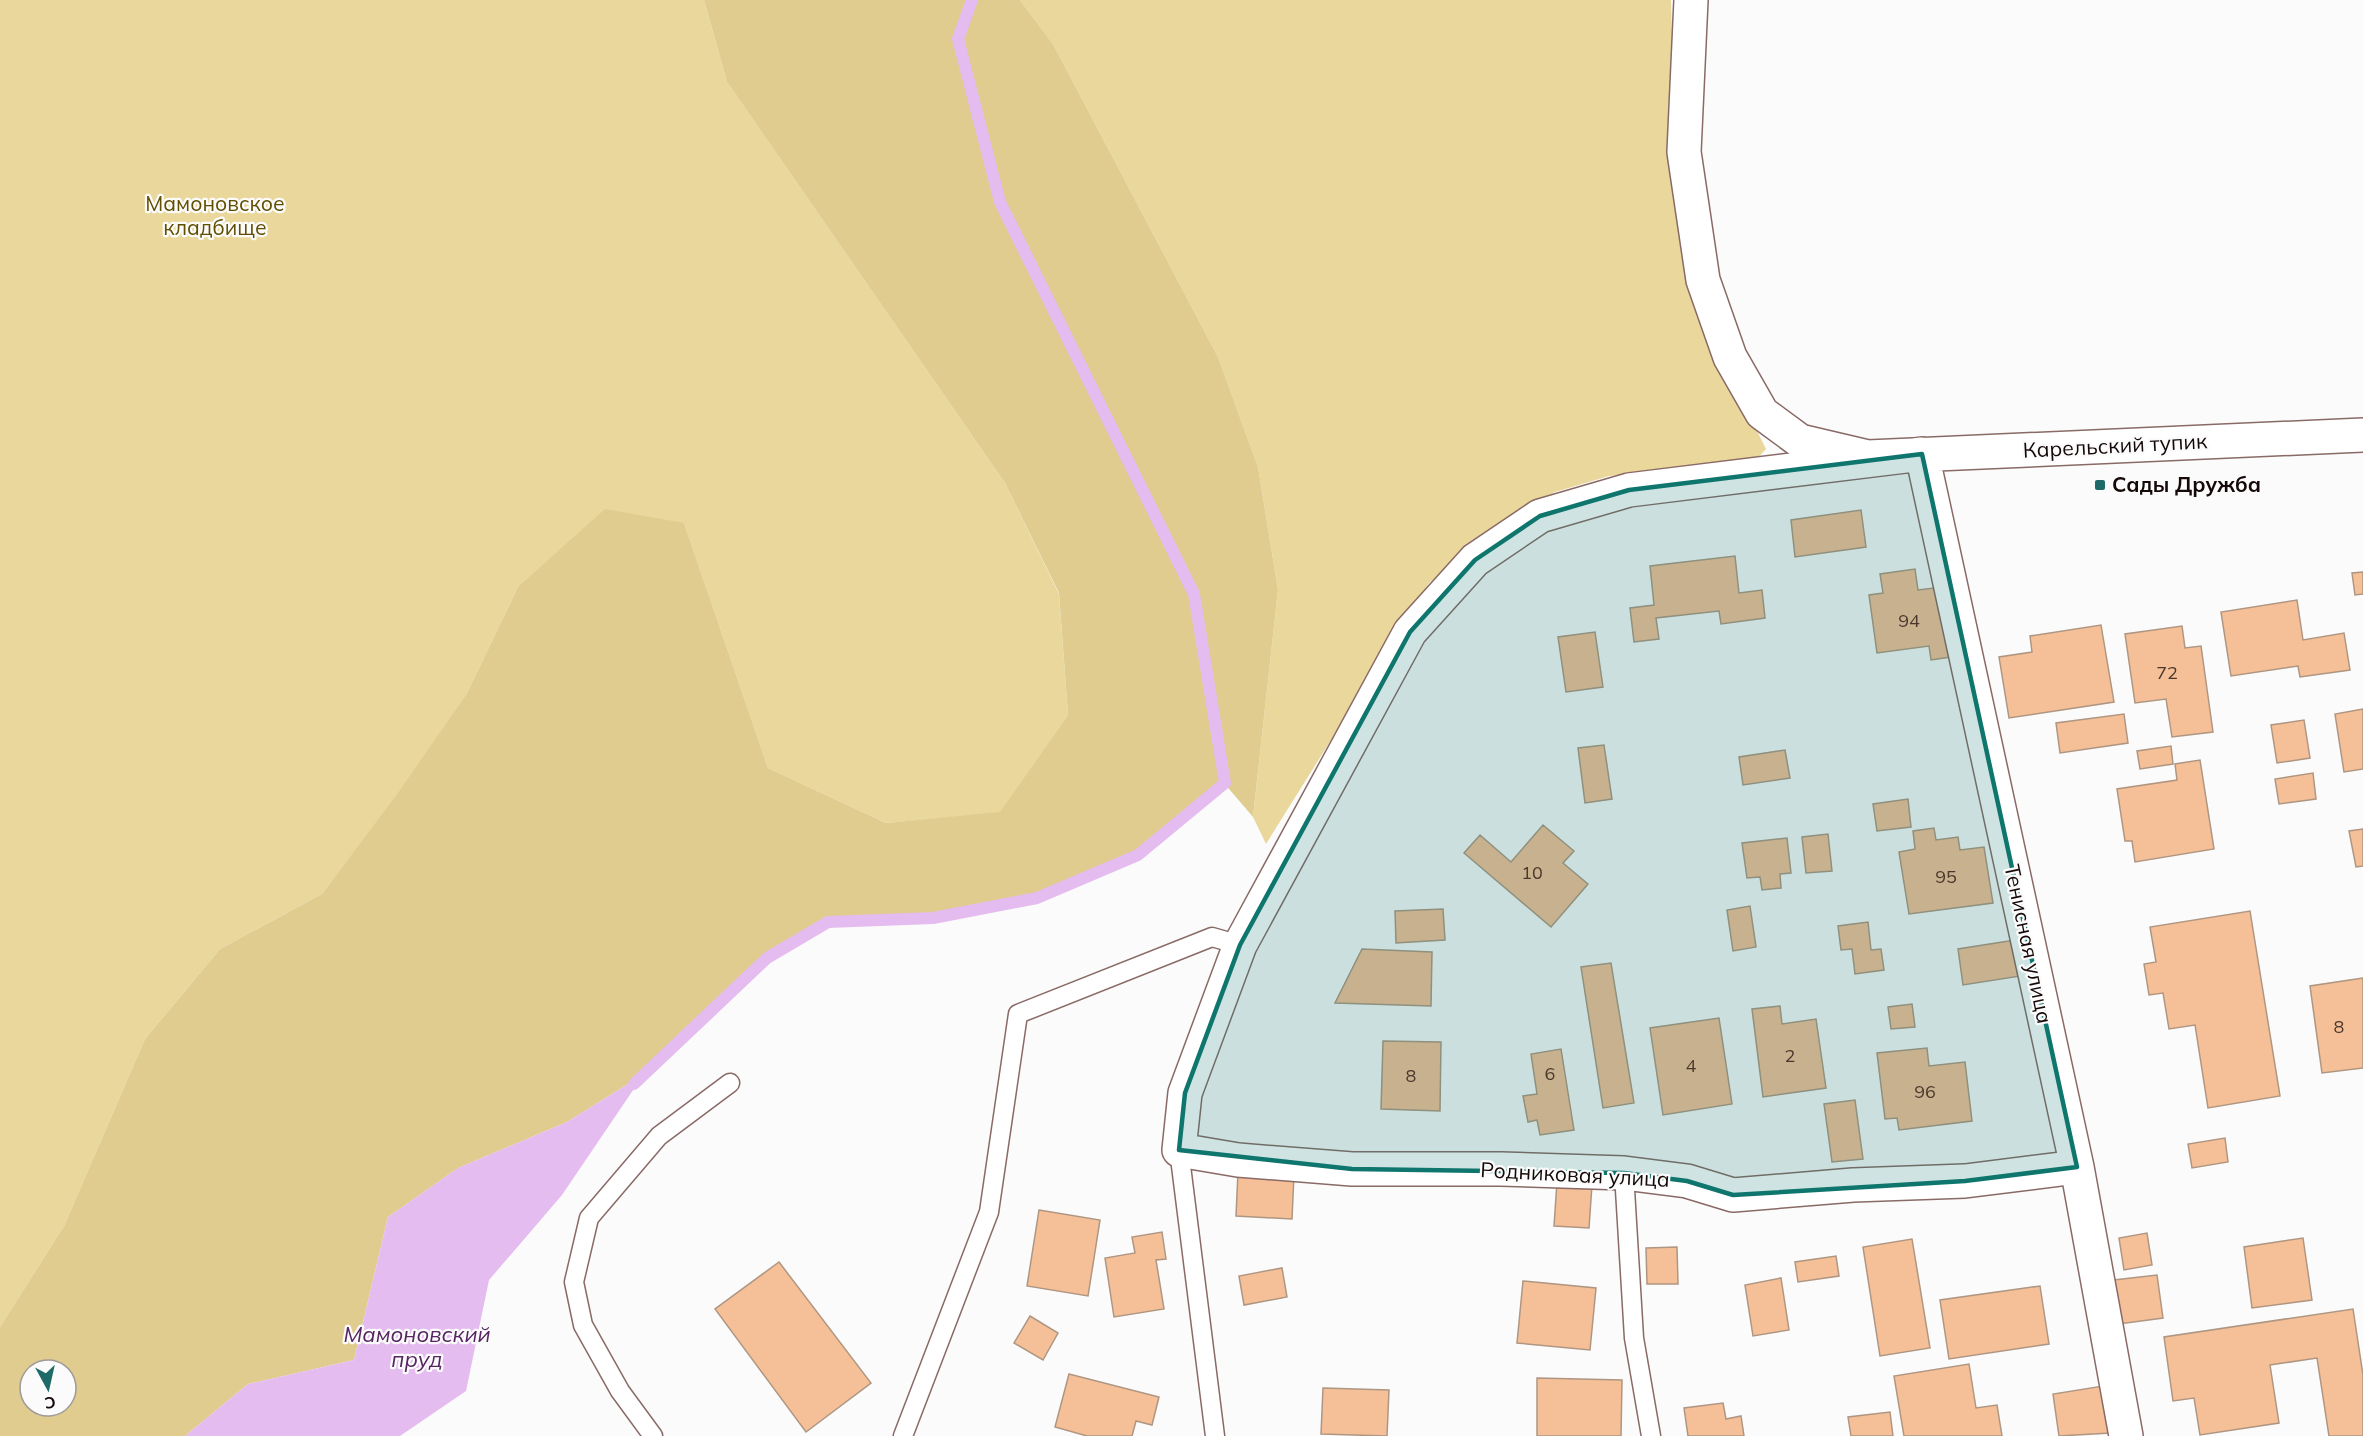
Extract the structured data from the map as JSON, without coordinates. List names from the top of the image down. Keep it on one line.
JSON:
{"streets":{"street":["Карельский тупик","Тенисная улица","Родниковая улица"]},"crossings":[["Карельский тупик","Тенисная улица"],["Тенисная улица","Родниковая улица"]],"water":["Мамоновский пруд"],"parks":["Мамоновское кладбище"],"places":{"transit":["Сады Дружба"]},"house_numbers":["94","72","10","95","8","2","4","6","8","96"],"north":"bottom"}
